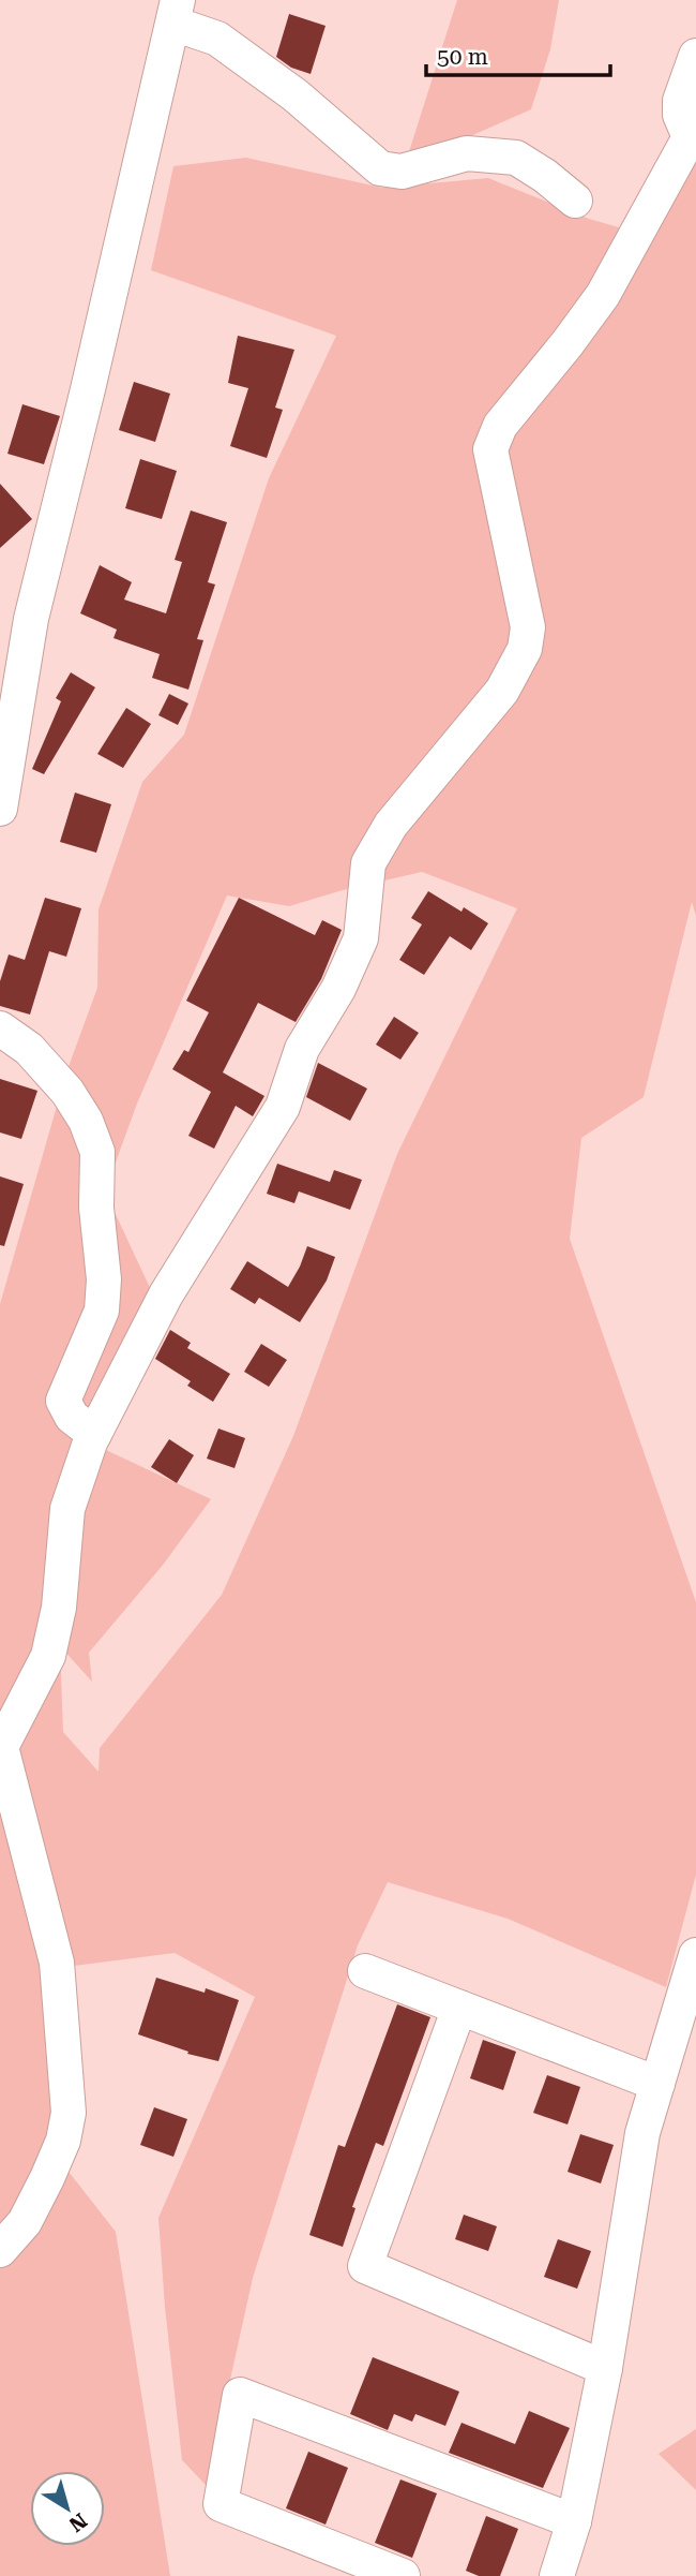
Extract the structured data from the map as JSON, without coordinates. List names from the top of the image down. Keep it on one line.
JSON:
{"scale_bar":"50 m","north":"bottom right"}
